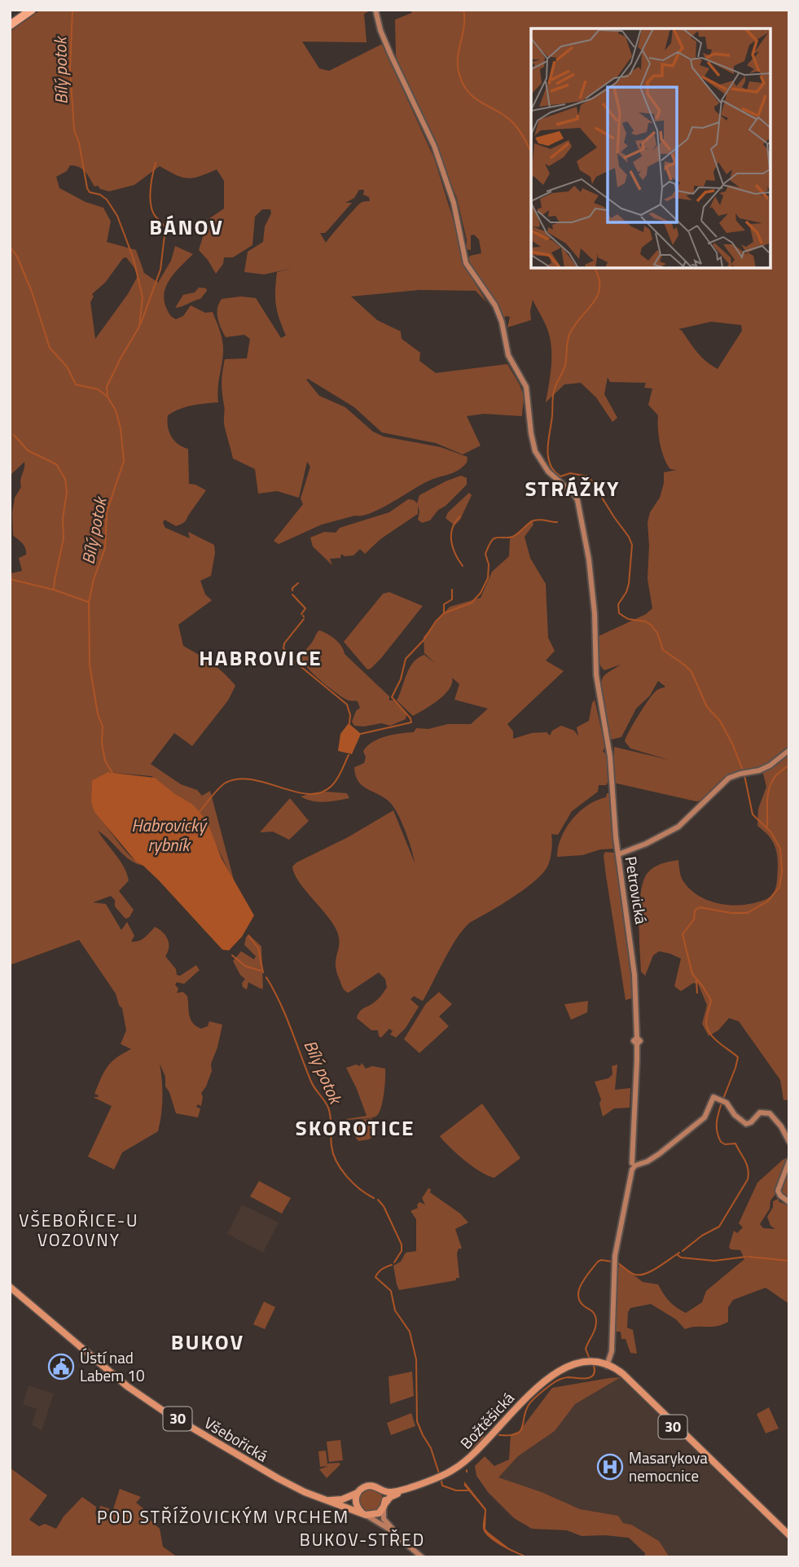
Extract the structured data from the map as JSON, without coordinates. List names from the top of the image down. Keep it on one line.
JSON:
{"streets":{"main road":["Petrovická","30","Božtěšická","Všebořická"]},"crossings":[["Petrovická","30"],["30","Božtěšická"],["Božtěšická","Všebořická"]],"districts":["BÁNOV","STRÁŽKY","HABROVICE","SKOROTICE","VŠEBOŘICE-U VOZOVNY","BUKOV","POD STŘÍŽOVICKÝM VRCHEM","BUKOV-STŘED"],"water":["Bílý potok","Habrovický rybník"],"places":{"public building":["Ústí nad Labem 10"],"hospital":["Masarykova nemocnice"]}}
